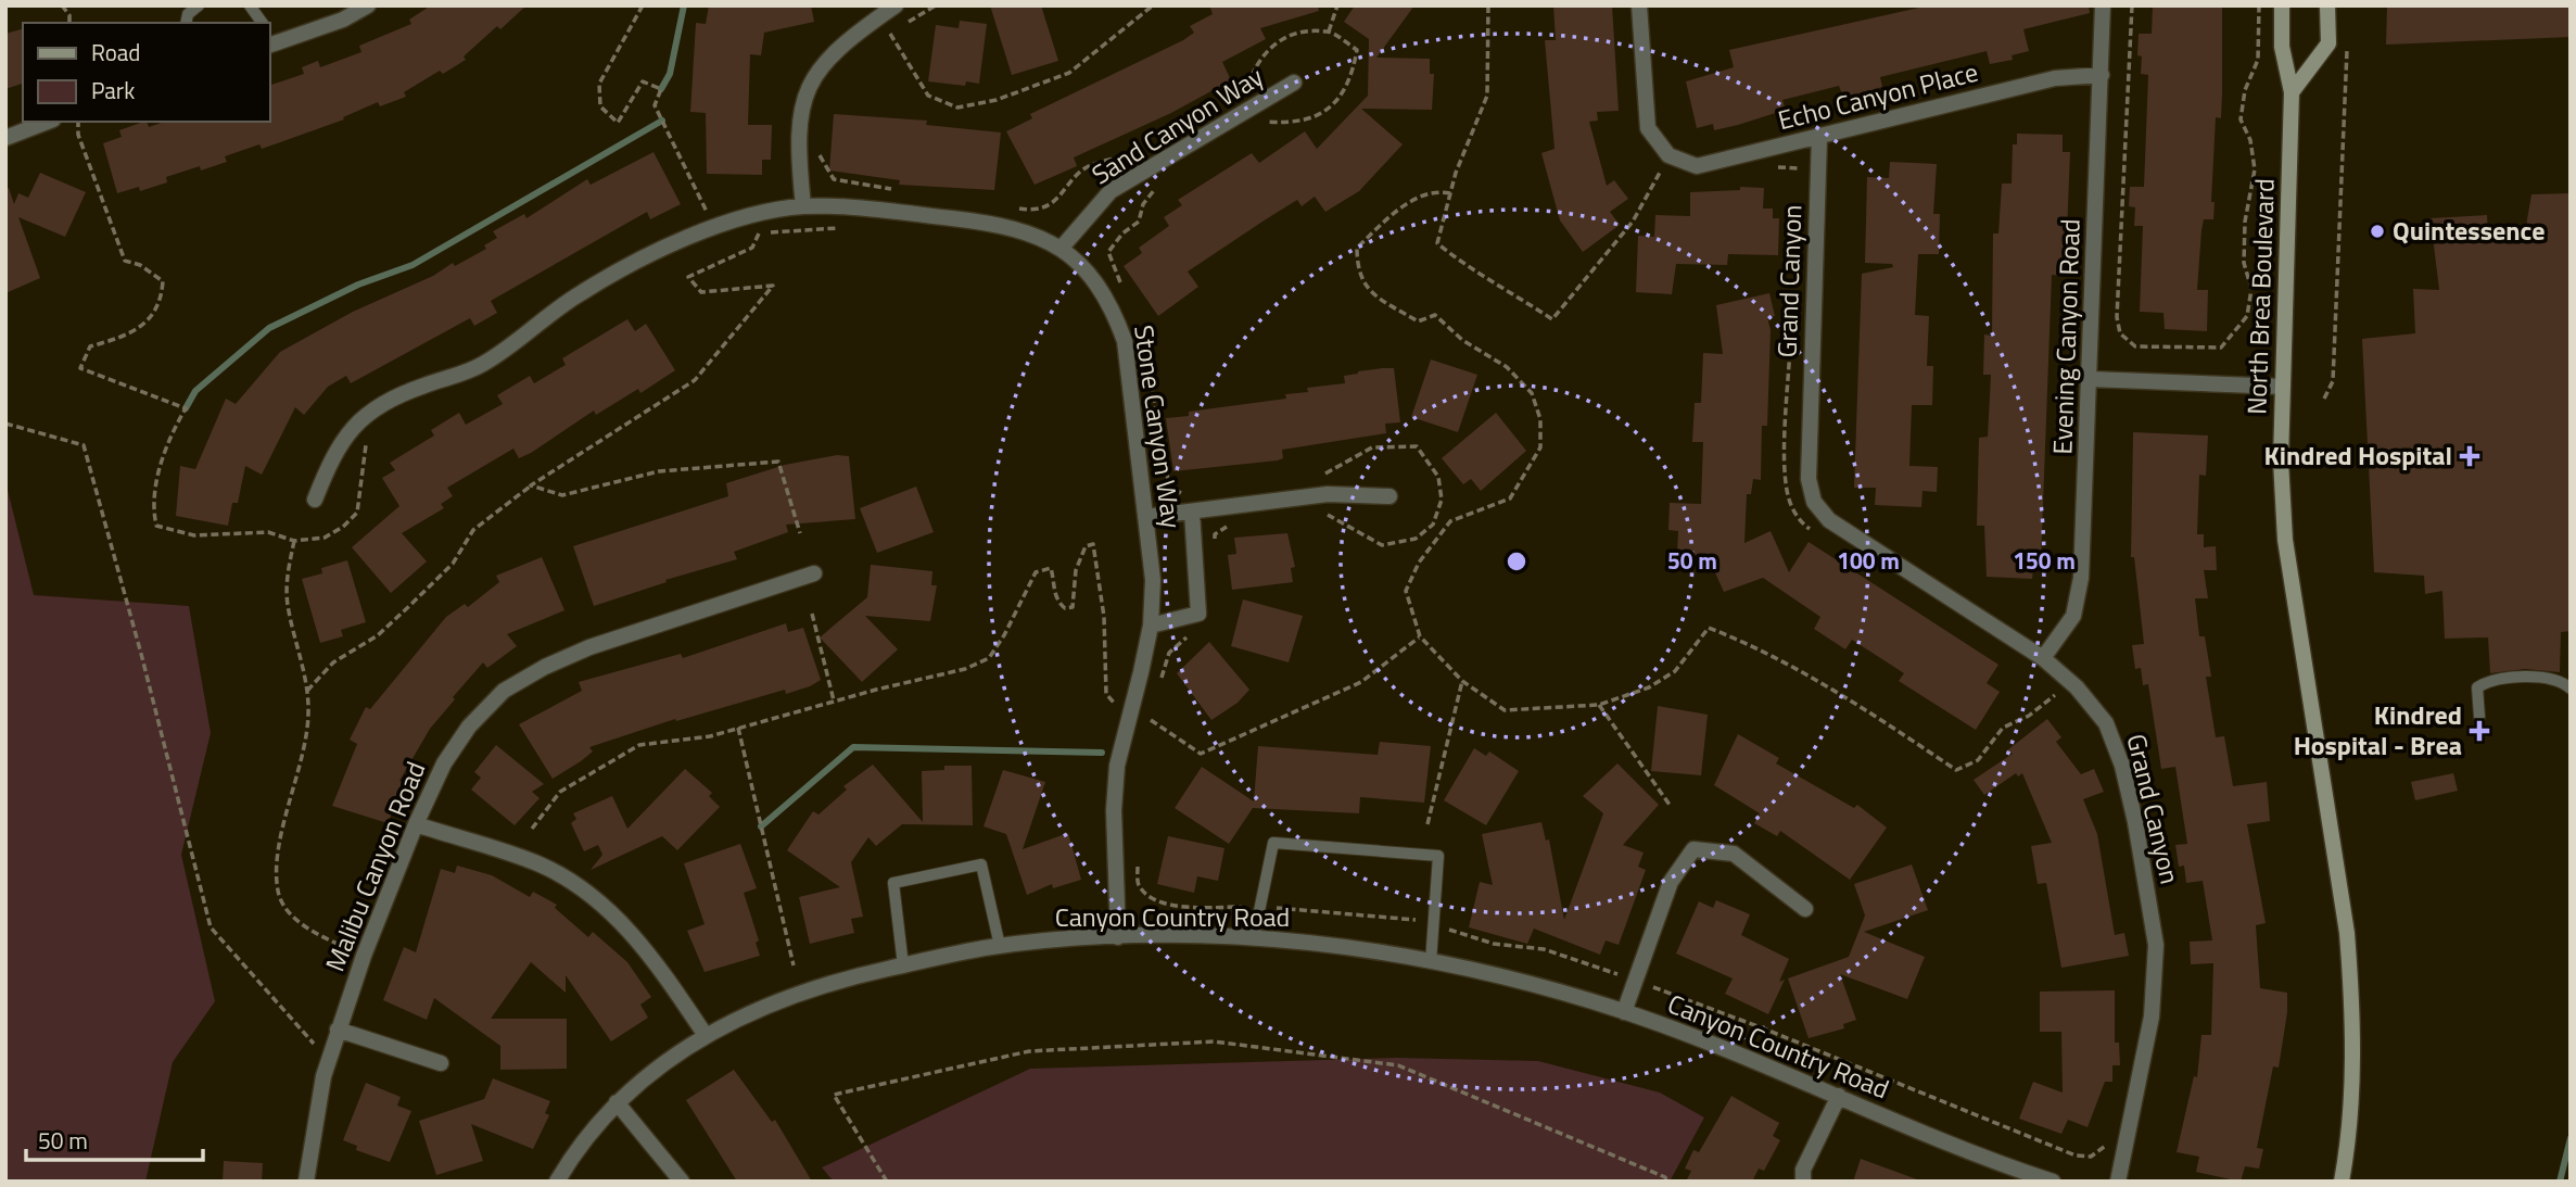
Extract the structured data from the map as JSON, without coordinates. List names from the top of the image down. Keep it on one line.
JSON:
{"streets":{"main road":["North Brea Boulevard"],"street":["Echo Canyon Place","Sand Canyon Way","Grand Canyon","Evening Canyon Road","Stone Canyon Way","Malibu Canyon Road","Canyon Country Road"]},"crossings":[["Echo Canyon Place","Grand Canyon"],["Echo Canyon Place","Evening Canyon Road"],["Sand Canyon Way","Stone Canyon Way"],["Grand Canyon","Evening Canyon Road"],["Stone Canyon Way","Canyon Country Road"]],"places":{"other":["Quintessence"],"health":["Kindred Hospital","Kindred Hospital - Brea"]},"legend":["Road","Park"],"scale_bar":"50 m","rings":["50 m","100 m","150 m"]}
